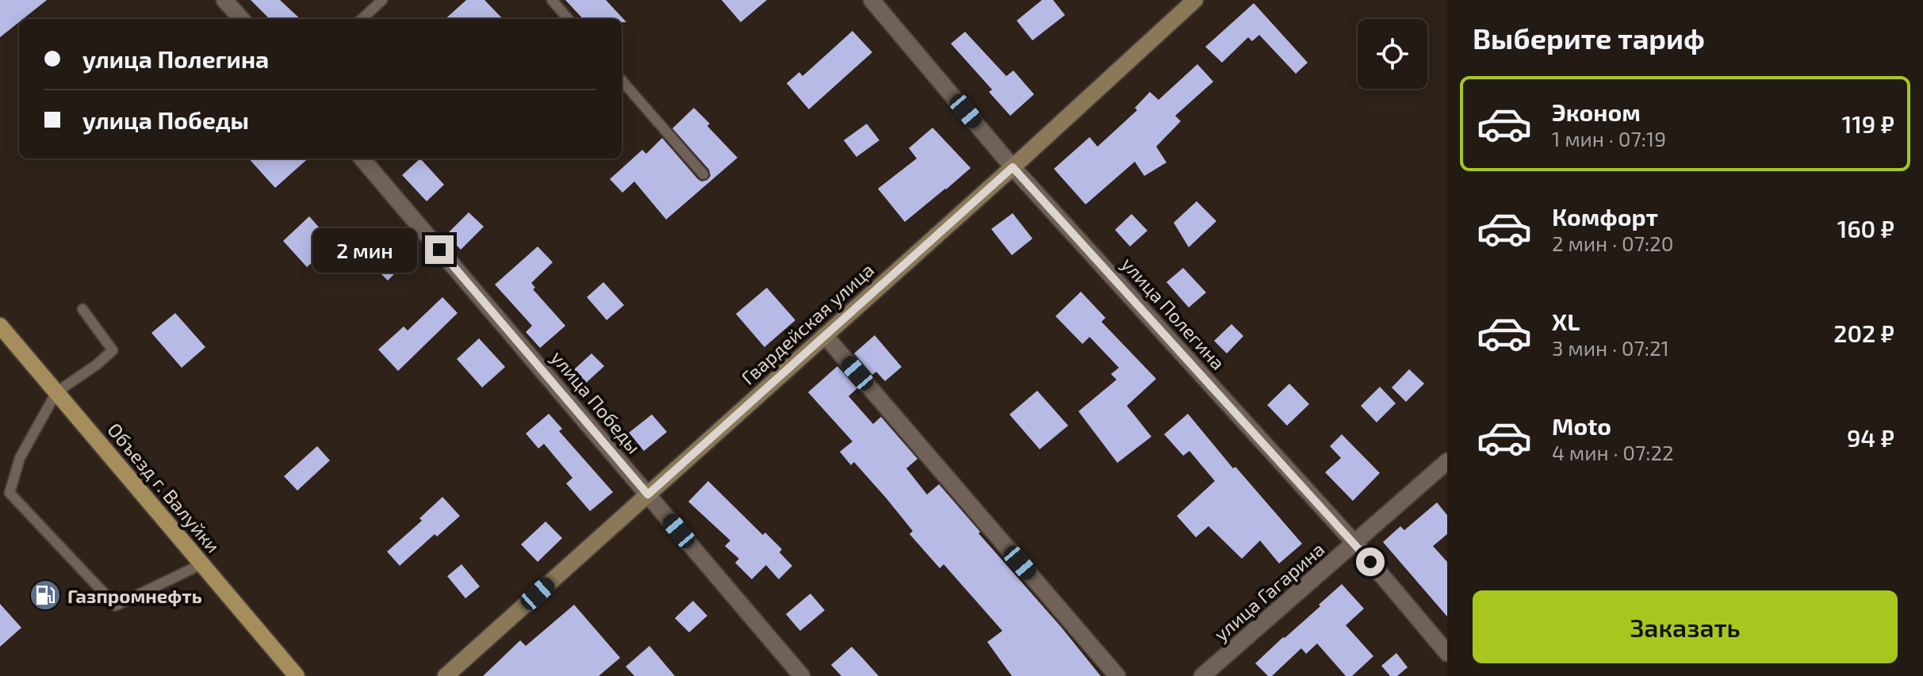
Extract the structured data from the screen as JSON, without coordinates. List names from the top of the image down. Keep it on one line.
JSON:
{"streets":{"main road":["Объезд г. Валуйки"],"street":["улица Полегина","Гвардейская улица","улица Победы","улица Гагарина"]},"crossings":[["улица Полегина","Гвардейская улица"],["улица Полегина","улица Гагарина"],["Гвардейская улица","улица Победы"]],"places":{"fuel station":["Газпромнефть"]},"page":{"heading":"Выберите тариф","banner":["улица Полегина","улица Победы"],"list":[{"name":"Эконом","note":"1 мин · 07:19","value":"119 ₽"},{"name":"Комфорт","note":"2 мин · 07:20","value":"160 ₽"},{"name":"XL","note":"3 мин · 07:21","value":"202 ₽"},{"name":"Moto","note":"4 мин · 07:22","value":"94 ₽"}],"bubble":"2 мин","buttons":"Заказать"}}
